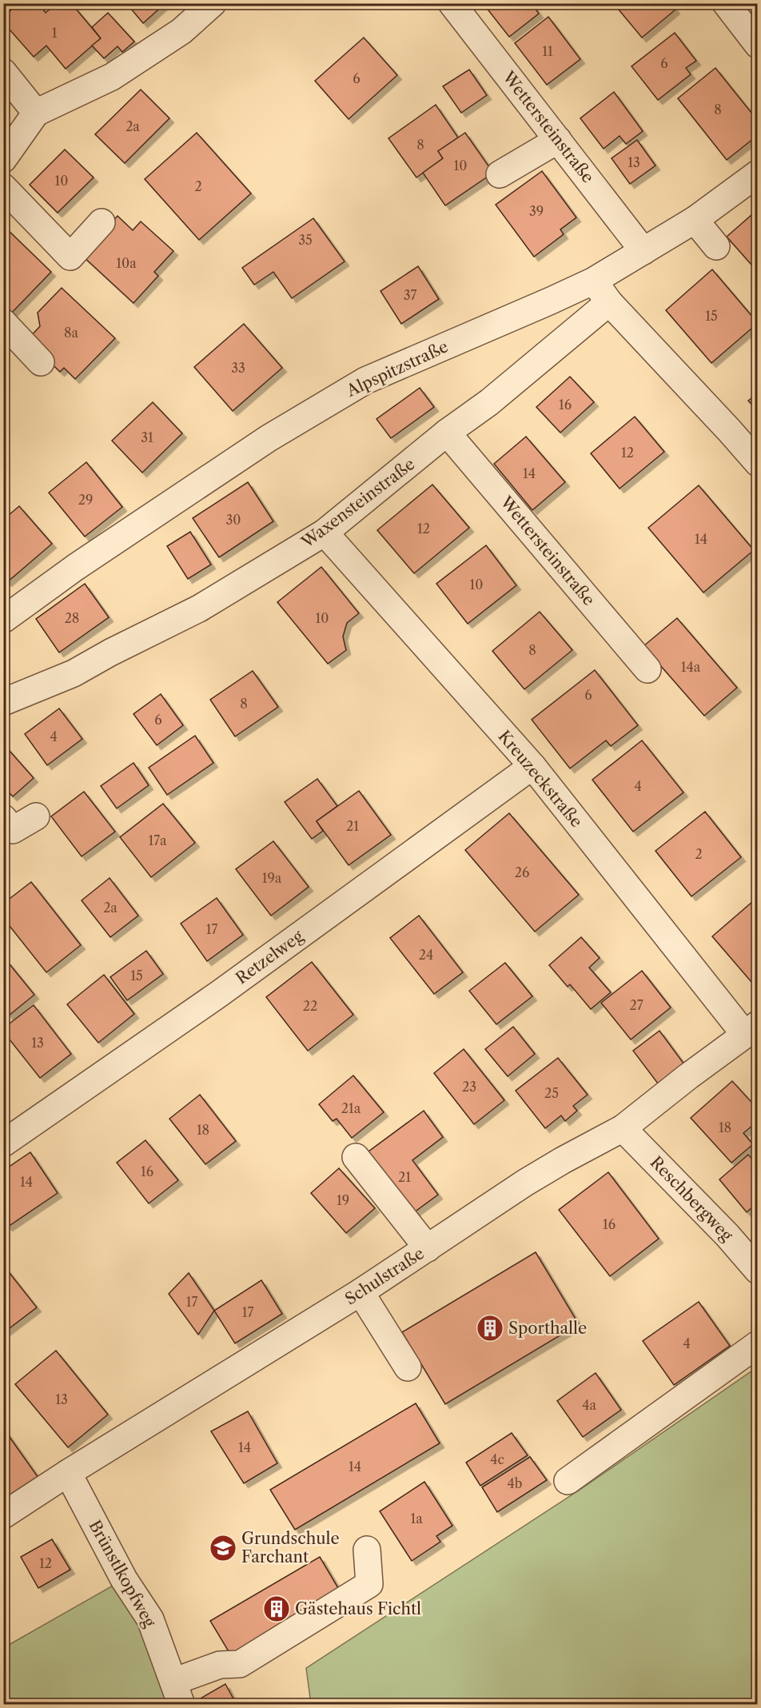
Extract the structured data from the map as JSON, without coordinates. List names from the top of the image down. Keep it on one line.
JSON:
{"streets":{"street":["Wettersteinstraße","Alpspitzstraße","Waxensteinstraße","Kreuzeckstraße","Retzelweg","Reschbergweg","Schulstraße","Brünstlkopfweg"]},"crossings":[["Wettersteinstraße","Alpspitzstraße"],["Wettersteinstraße","Waxensteinstraße"],["Waxensteinstraße","Kreuzeckstraße"],["Kreuzeckstraße","Retzelweg"],["Kreuzeckstraße","Schulstraße"],["Reschbergweg","Schulstraße"],["Schulstraße","Brünstlkopfweg"]],"places":{"building":["Sporthalle","Gästehaus Fichtl"],"school or university":["Grundschule Farchant"]},"house_numbers":["1","11","6","6","8","2a","8","13","10","10","2","39","35","10a","37","15","8a","33","16","31","12","14","29","30","12","14","10","28","10","8","14a","6","8","6","4","4","21","17a","2","26","19a","2a","17","24","15","27","22","13","23","25","21a","18","18","16","21","14","19","16","17","17","4","13","4a","14","4c","14","4b","1a","12"]}
